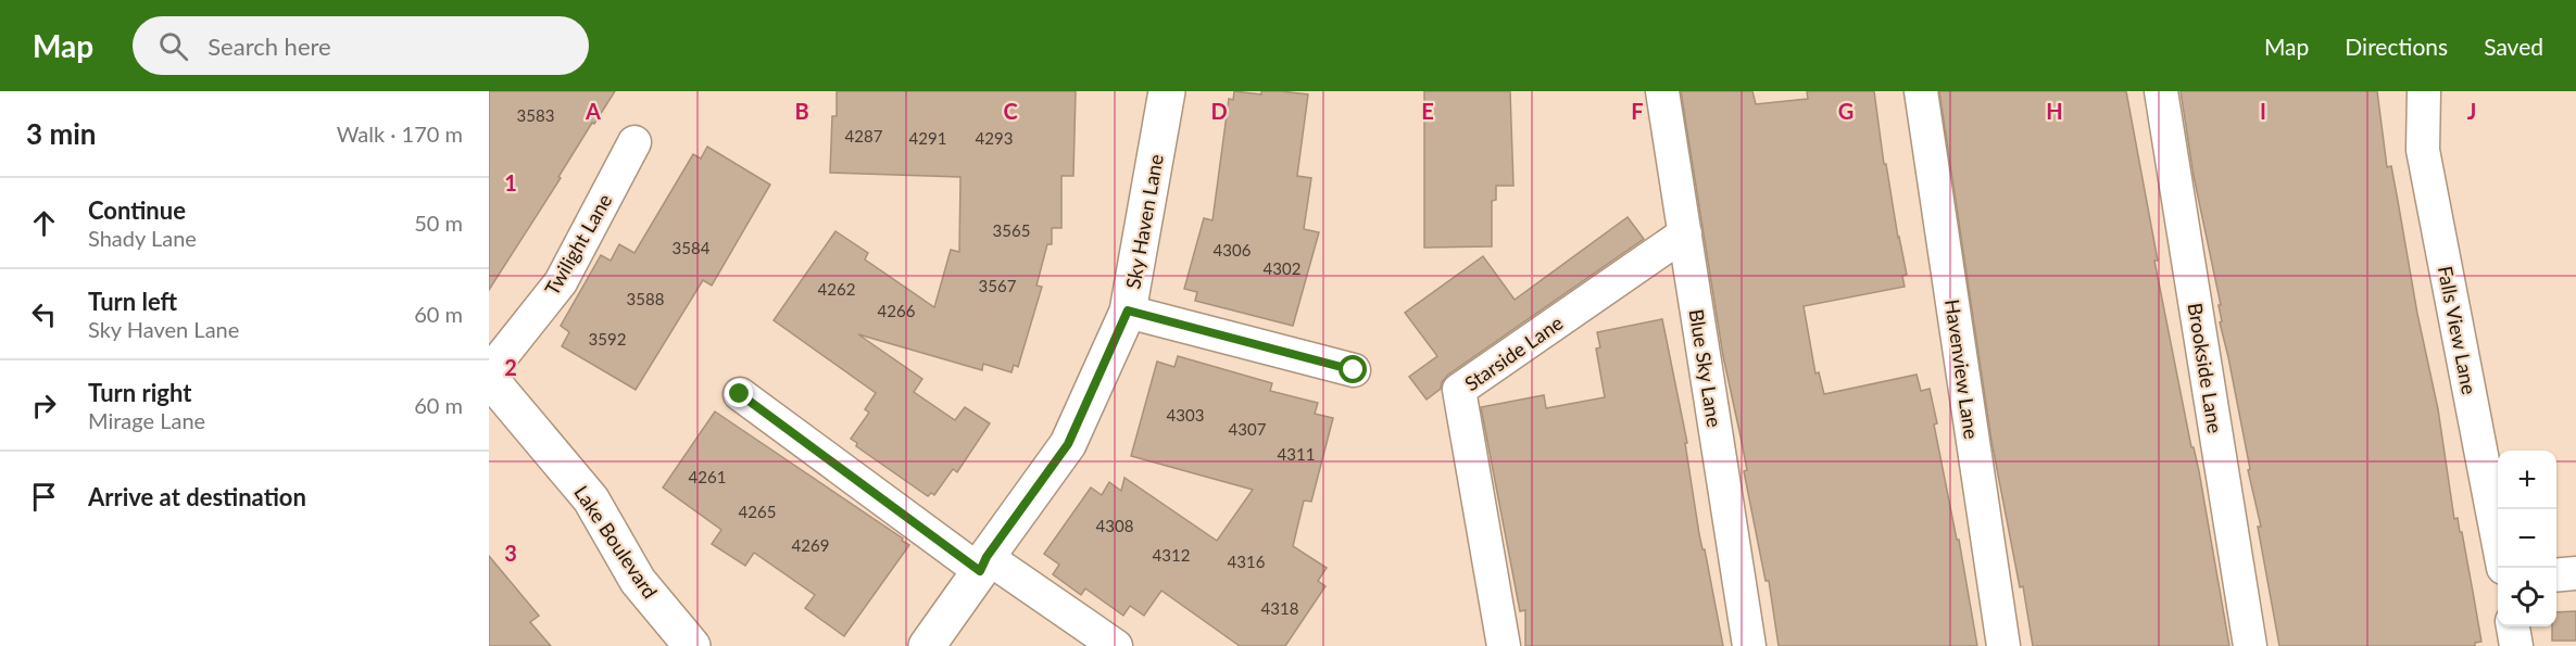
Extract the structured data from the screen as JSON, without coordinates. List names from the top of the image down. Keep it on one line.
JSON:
{"streets":{"street":["Sky Haven Lane","Twilight Lane","Falls View Lane","Starside Lane","Blue Sky Lane","Brookside Lane","Havenview Lane","Lake Boulevard"]},"crossings":[["Starside Lane","Blue Sky Lane"]],"house_numbers":["3583","4287","4291","4293","3565","3584","4306","4302","3567","4262","3588","4266","3592","4303","4307","4311","4261","4265","4308","4269","4312","4316","4318"],"page":{"header":"Map","search":"Search here","nav":["Map","Directions","Saved"],"heading":["3 min","Walk · 170 m"],"list":[["Continue","Shady Lane","50 m"],["Turn left","Sky Haven Lane","60 m"],["Turn right","Mirage Lane","60 m"],"Arrive at destination"],"map_buttons":["+","−"]},"grid":{"columns":["A","B","C","D","E","F","G","H","I","J"],"rows":["1","2","3"]}}
